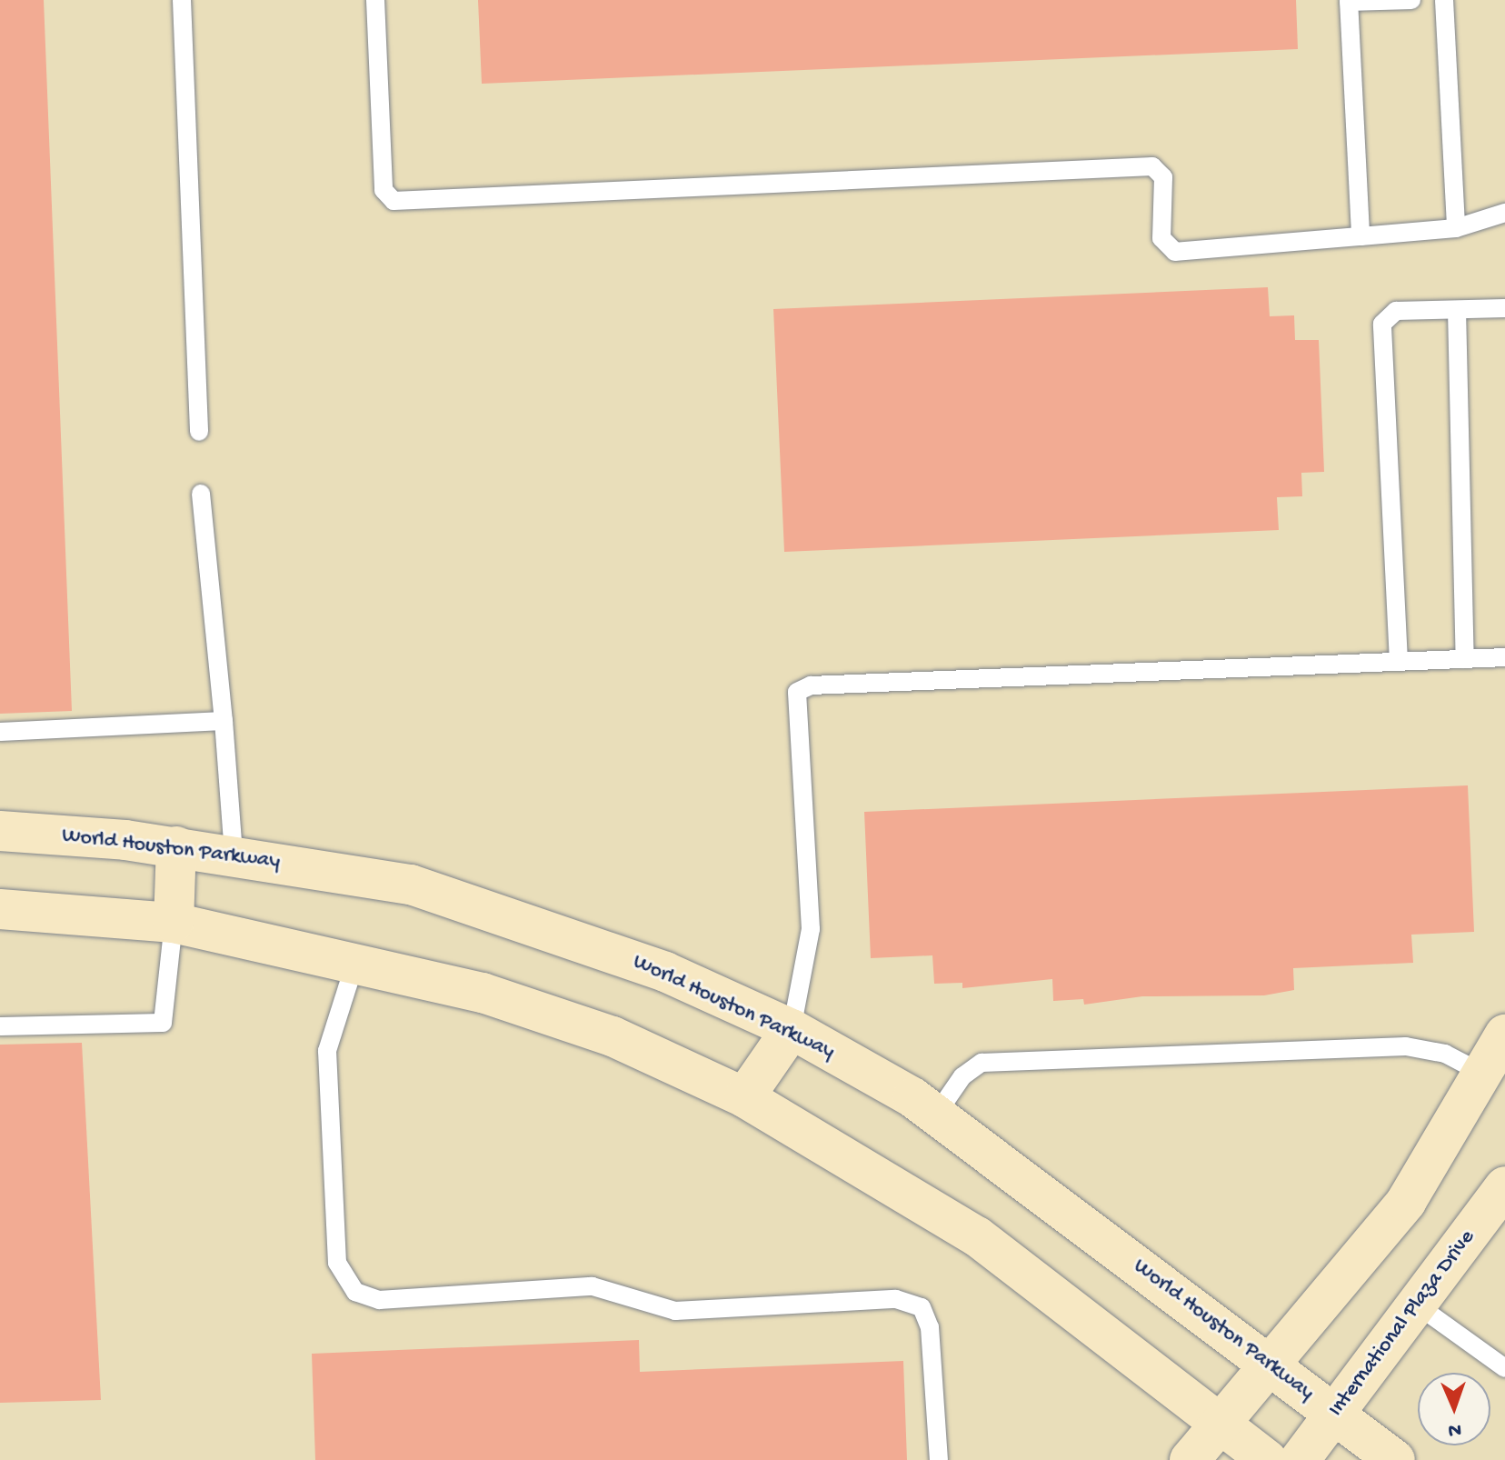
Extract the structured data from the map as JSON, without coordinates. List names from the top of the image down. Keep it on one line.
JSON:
{"streets":{"street":["World Houston Parkway","International Plaza Drive"]},"crossings":[["World Houston Parkway","International Plaza Drive"]],"north":"bottom"}
